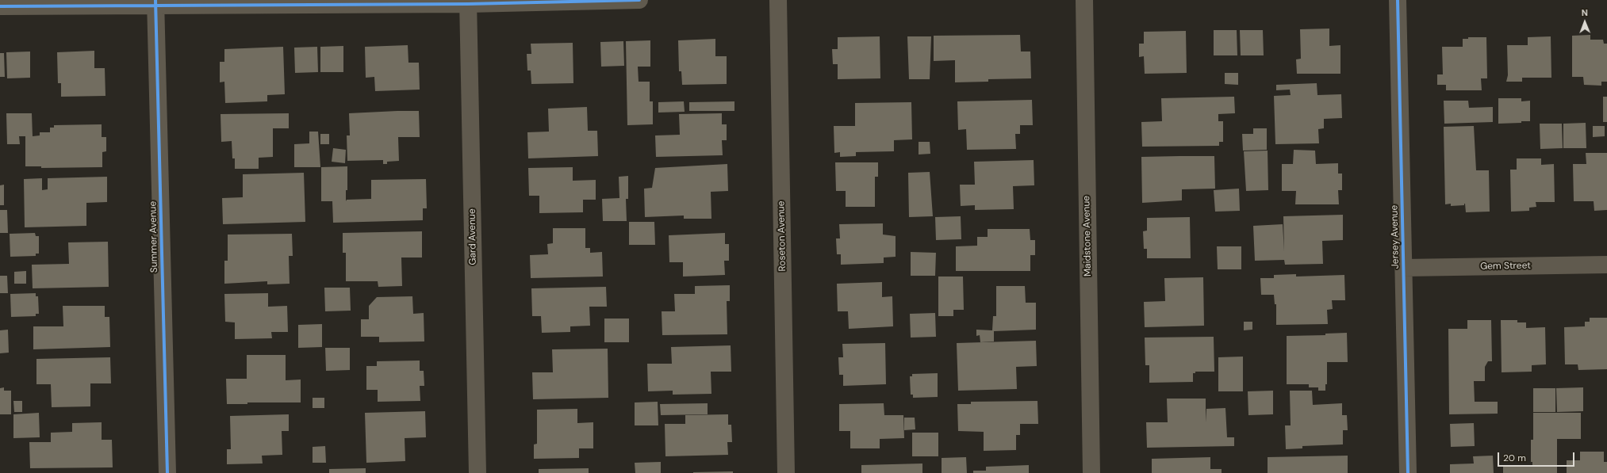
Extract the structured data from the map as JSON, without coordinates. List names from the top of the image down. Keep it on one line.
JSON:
{"streets":{"street":["Roseton Avenue","Maidstone Avenue","Summer Avenue","Gard Avenue","Jersey Avenue","Gem Street"]},"crossings":[["Jersey Avenue","Gem Street"]],"scale_bar":"20 m","north":"top"}
